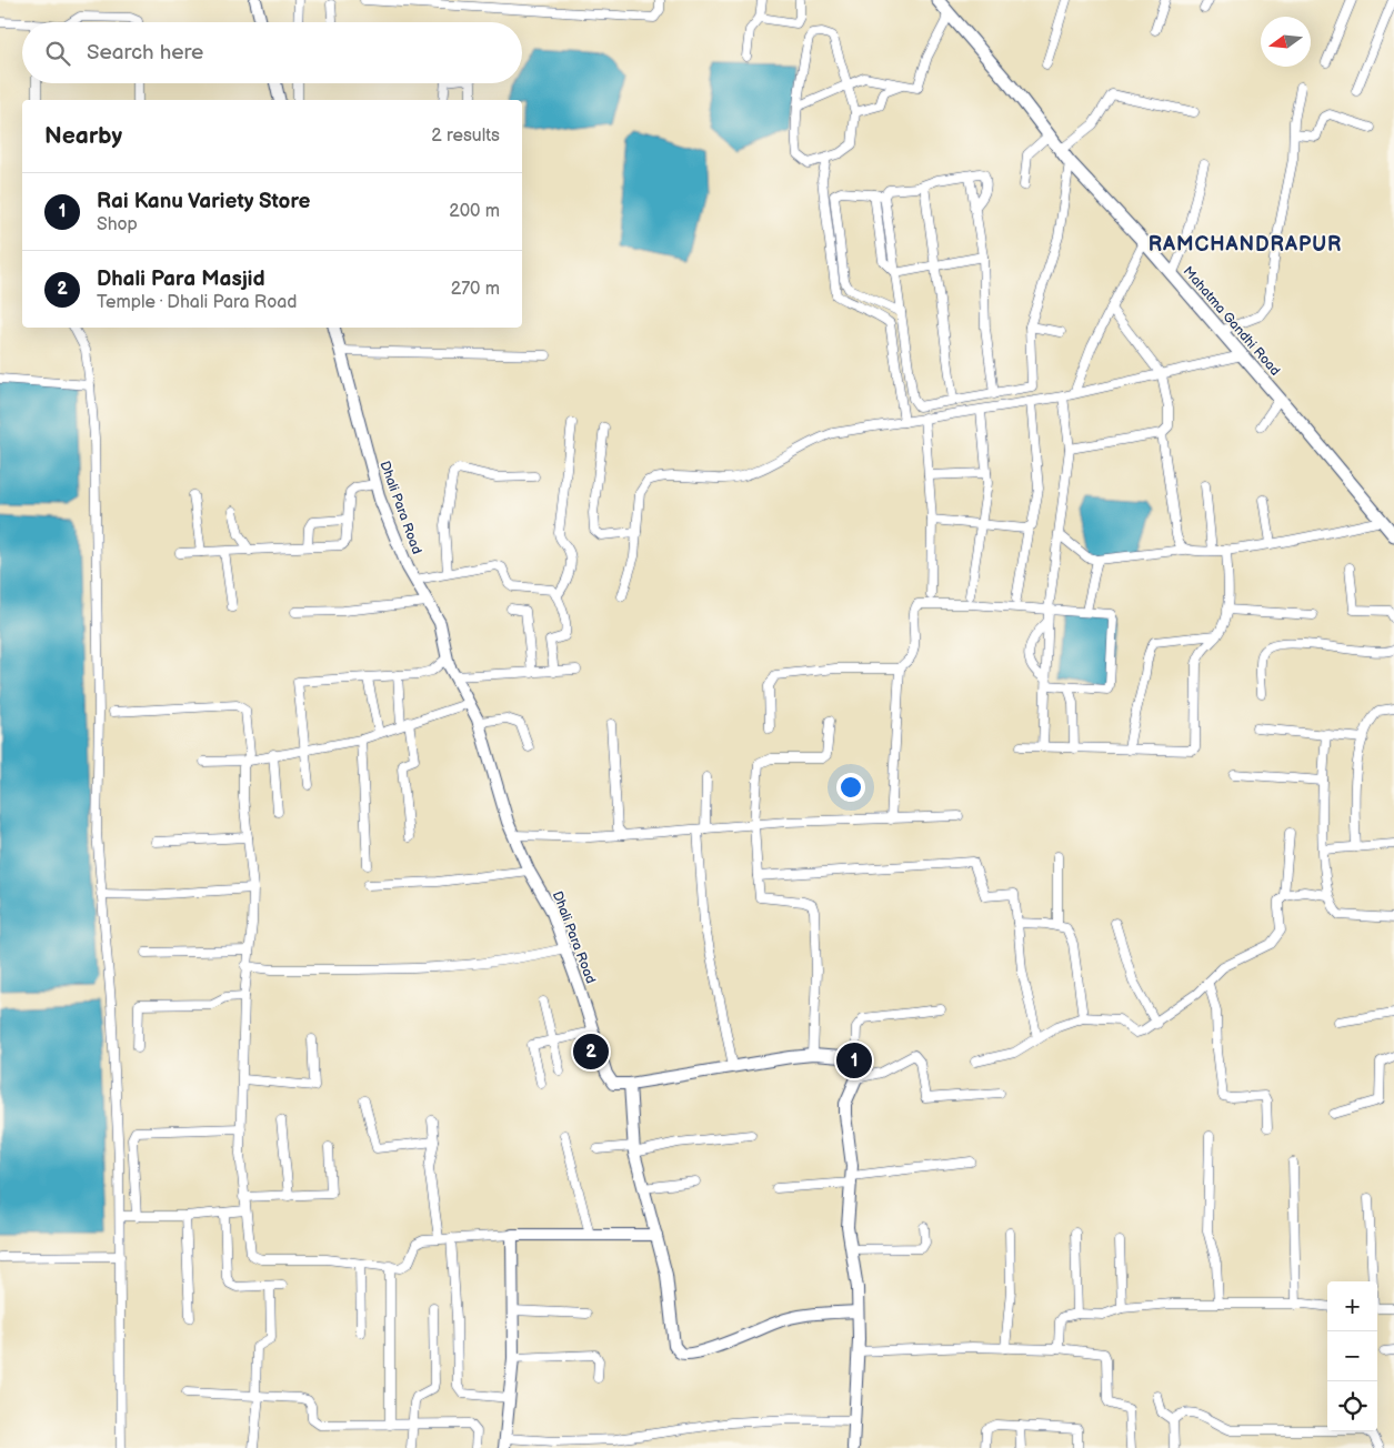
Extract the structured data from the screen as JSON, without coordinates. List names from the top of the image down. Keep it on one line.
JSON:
{"streets":{"main road":["Mahatma Gandhi Road"],"street":["Dhali Para Road"]},"districts":["RAMCHANDRAPUR"],"north":"left","page":{"search":"Search here","heading":["Nearby","2 results"],"list":[{"mark":"1","name":"Rai Kanu Variety Store","note":"Shop","value":"200 m"},{"mark":"2","name":"Dhali Para Masjid","note":"Temple · Dhali Para Road","value":"270 m"}],"pins":["2","1"],"map_buttons":["+","−"]}}
